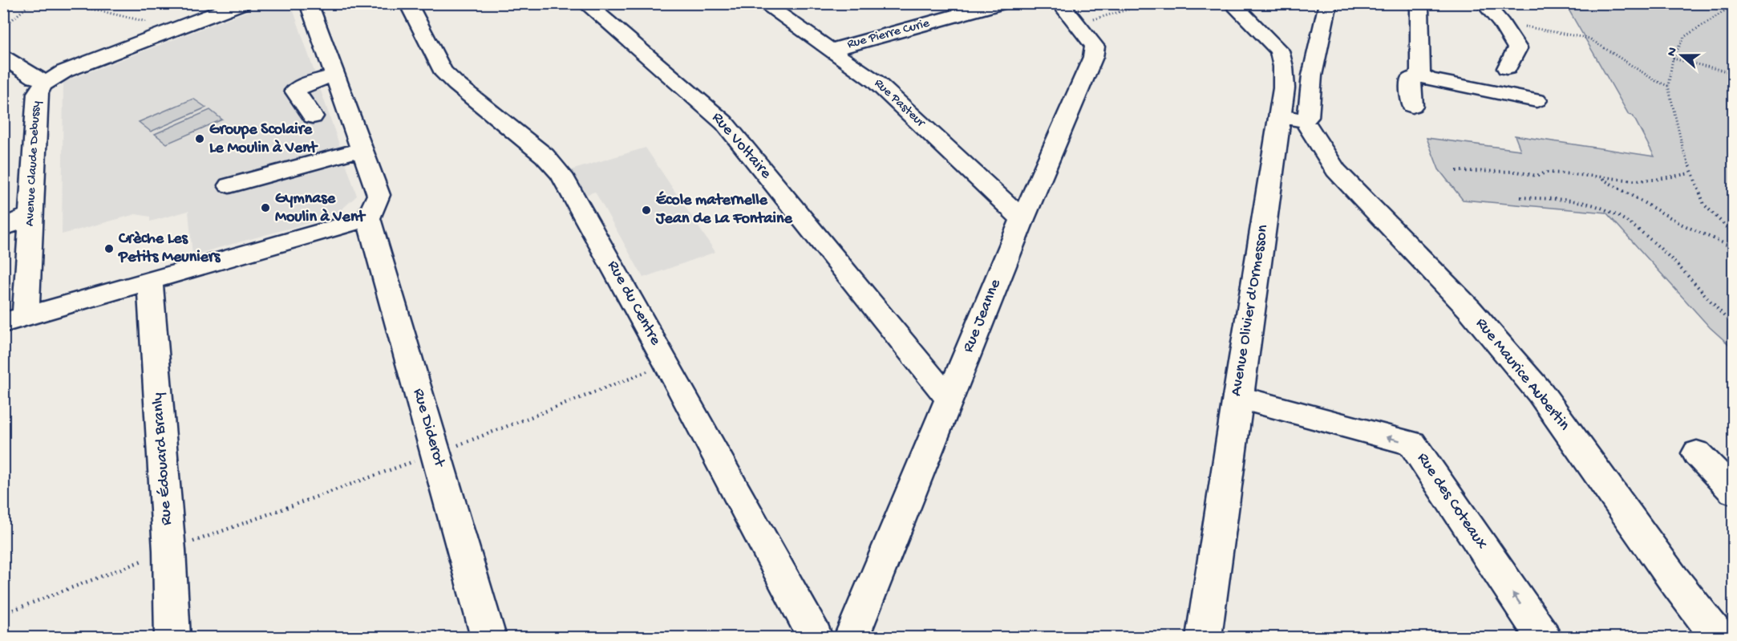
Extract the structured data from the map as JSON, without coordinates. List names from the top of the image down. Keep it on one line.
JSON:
{"streets":{"street":["Rue Pierre Curie","Rue Pasteur","Rue Voltaire","Avenue Claude Debussy","Rue du Centre","Avenue Olivier d'Ormesson","Rue Jeanne","Rue Maurice Aubertin","Rue Diderot","Rue Édouard Branly","Rue des Coteaux"]},"crossings":[["Rue Pierre Curie","Rue Pasteur"],["Rue Pasteur","Rue Jeanne"],["Rue Voltaire","Rue Jeanne"],["Avenue Olivier d'Ormesson","Rue des Coteaux"]],"one_way":["Rue des Coteaux"],"places":["Groupe Scolaire Le Moulin à Vent","Gymnase Moulin à Vent","École maternelle Jean de La Fontaine","Crèche Les Petits Meuniers"],"north":"left"}
